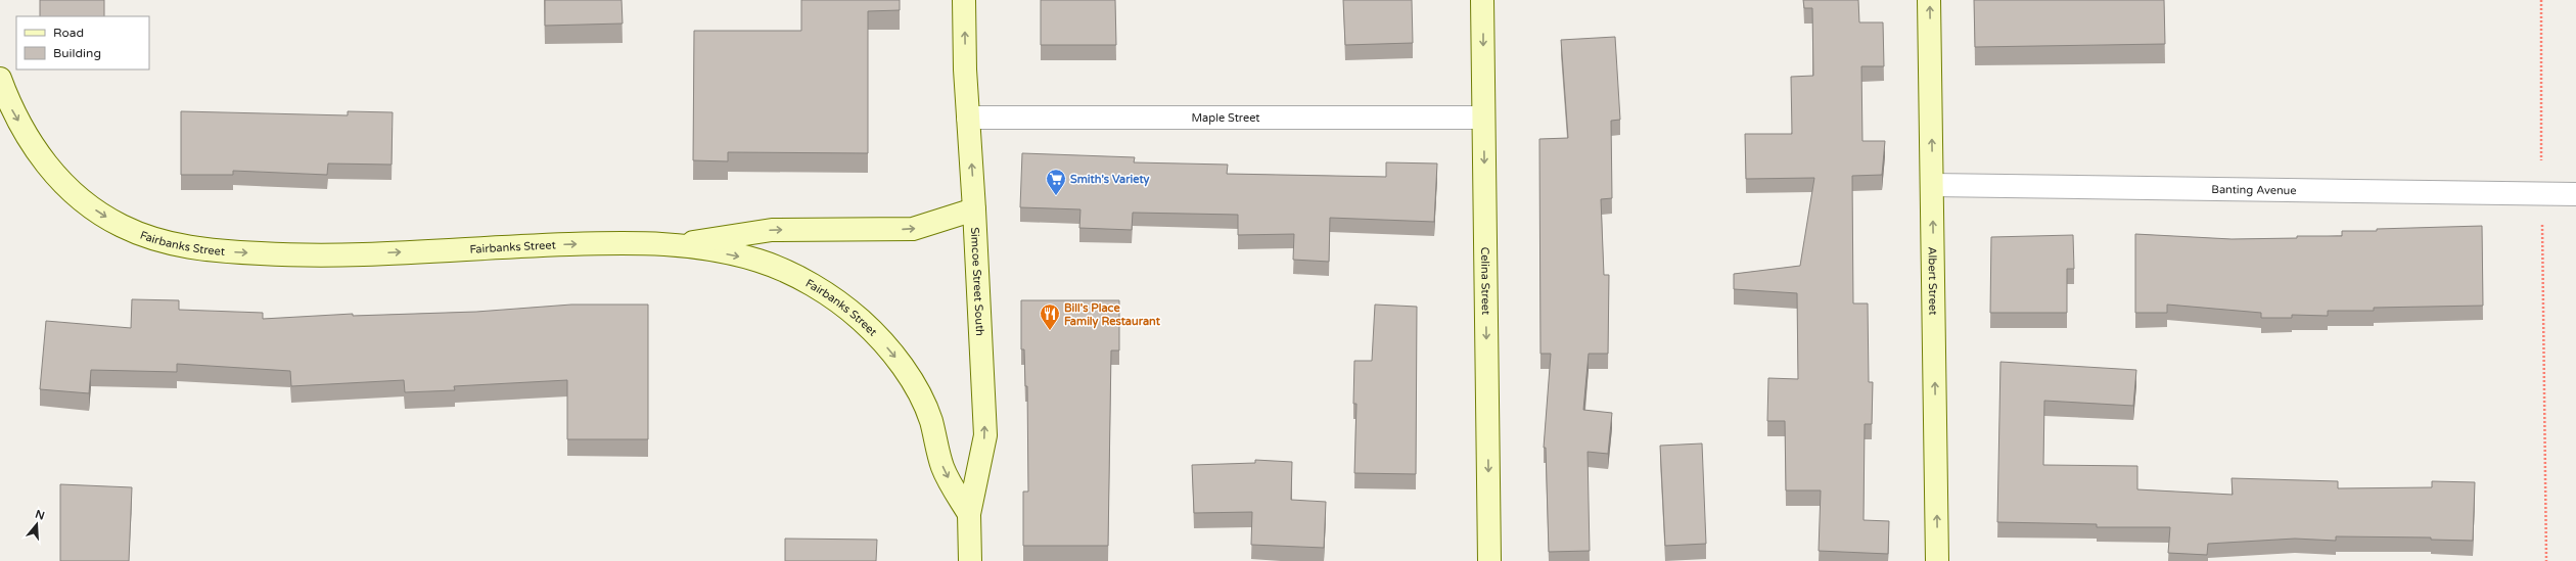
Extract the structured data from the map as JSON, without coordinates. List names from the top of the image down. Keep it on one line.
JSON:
{"streets":{"main road":["Fairbanks Street","Albert Street","Simcoe Street South","Celina Street"],"street":["Maple Street","Banting Avenue"]},"crossings":[["Maple Street","Simcoe Street South"],["Maple Street","Celina Street"],["Banting Avenue","Albert Street"],["Fairbanks Street","Simcoe Street South"]],"one_way":["Fairbanks Street","Albert Street","Simcoe Street South","Celina Street"],"places":{"supermarket":["Smith's Variety"],"restaurant":["Bill's Place Family Restaurant"]},"legend":["Road","Building"],"north":"top"}
